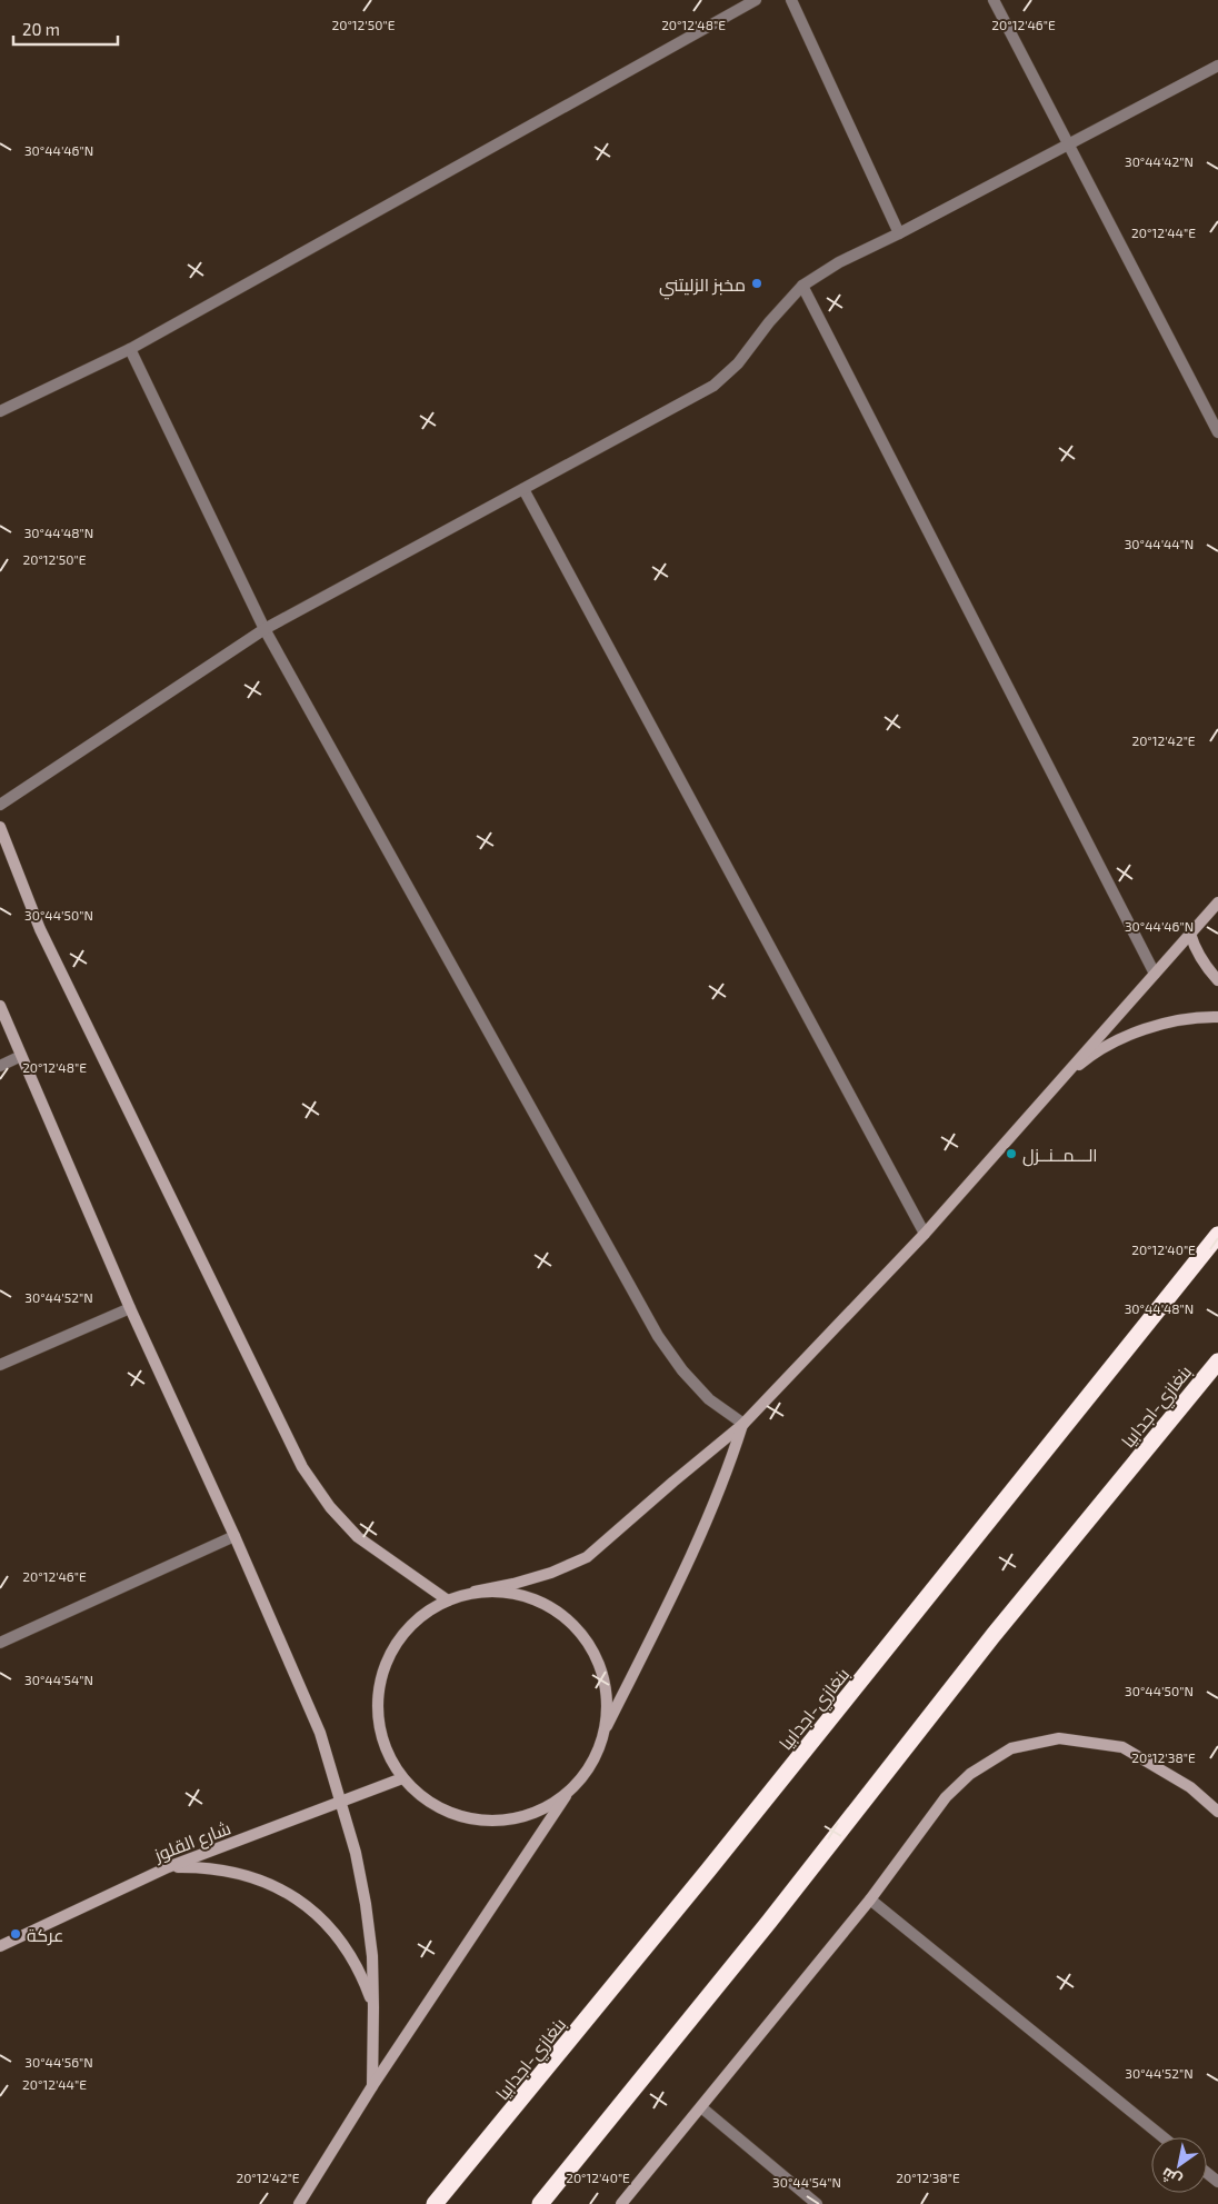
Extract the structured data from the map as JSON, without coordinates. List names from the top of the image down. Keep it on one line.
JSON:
{"streets":{"highway":["بنغازي-اجدابيا"],"street":["شارع القلوز"]},"places":["مخبز الزليتني","الـــمــنــزل","عركة"],"scale_bar":"20 m","north":"bottom left","coordinates":["20°12'50\"E","20°12'48\"E","20°12'46\"E","30°44'46\"N","30°44'42\"N","20°12'44\"E","30°44'48\"N","30°44'44\"N","20°12'42\"E","30°44'50\"N","20°12'40\"E","30°44'52\"N","30°44'54\"N","20°12'38\"E","30°44'56\"N"]}
